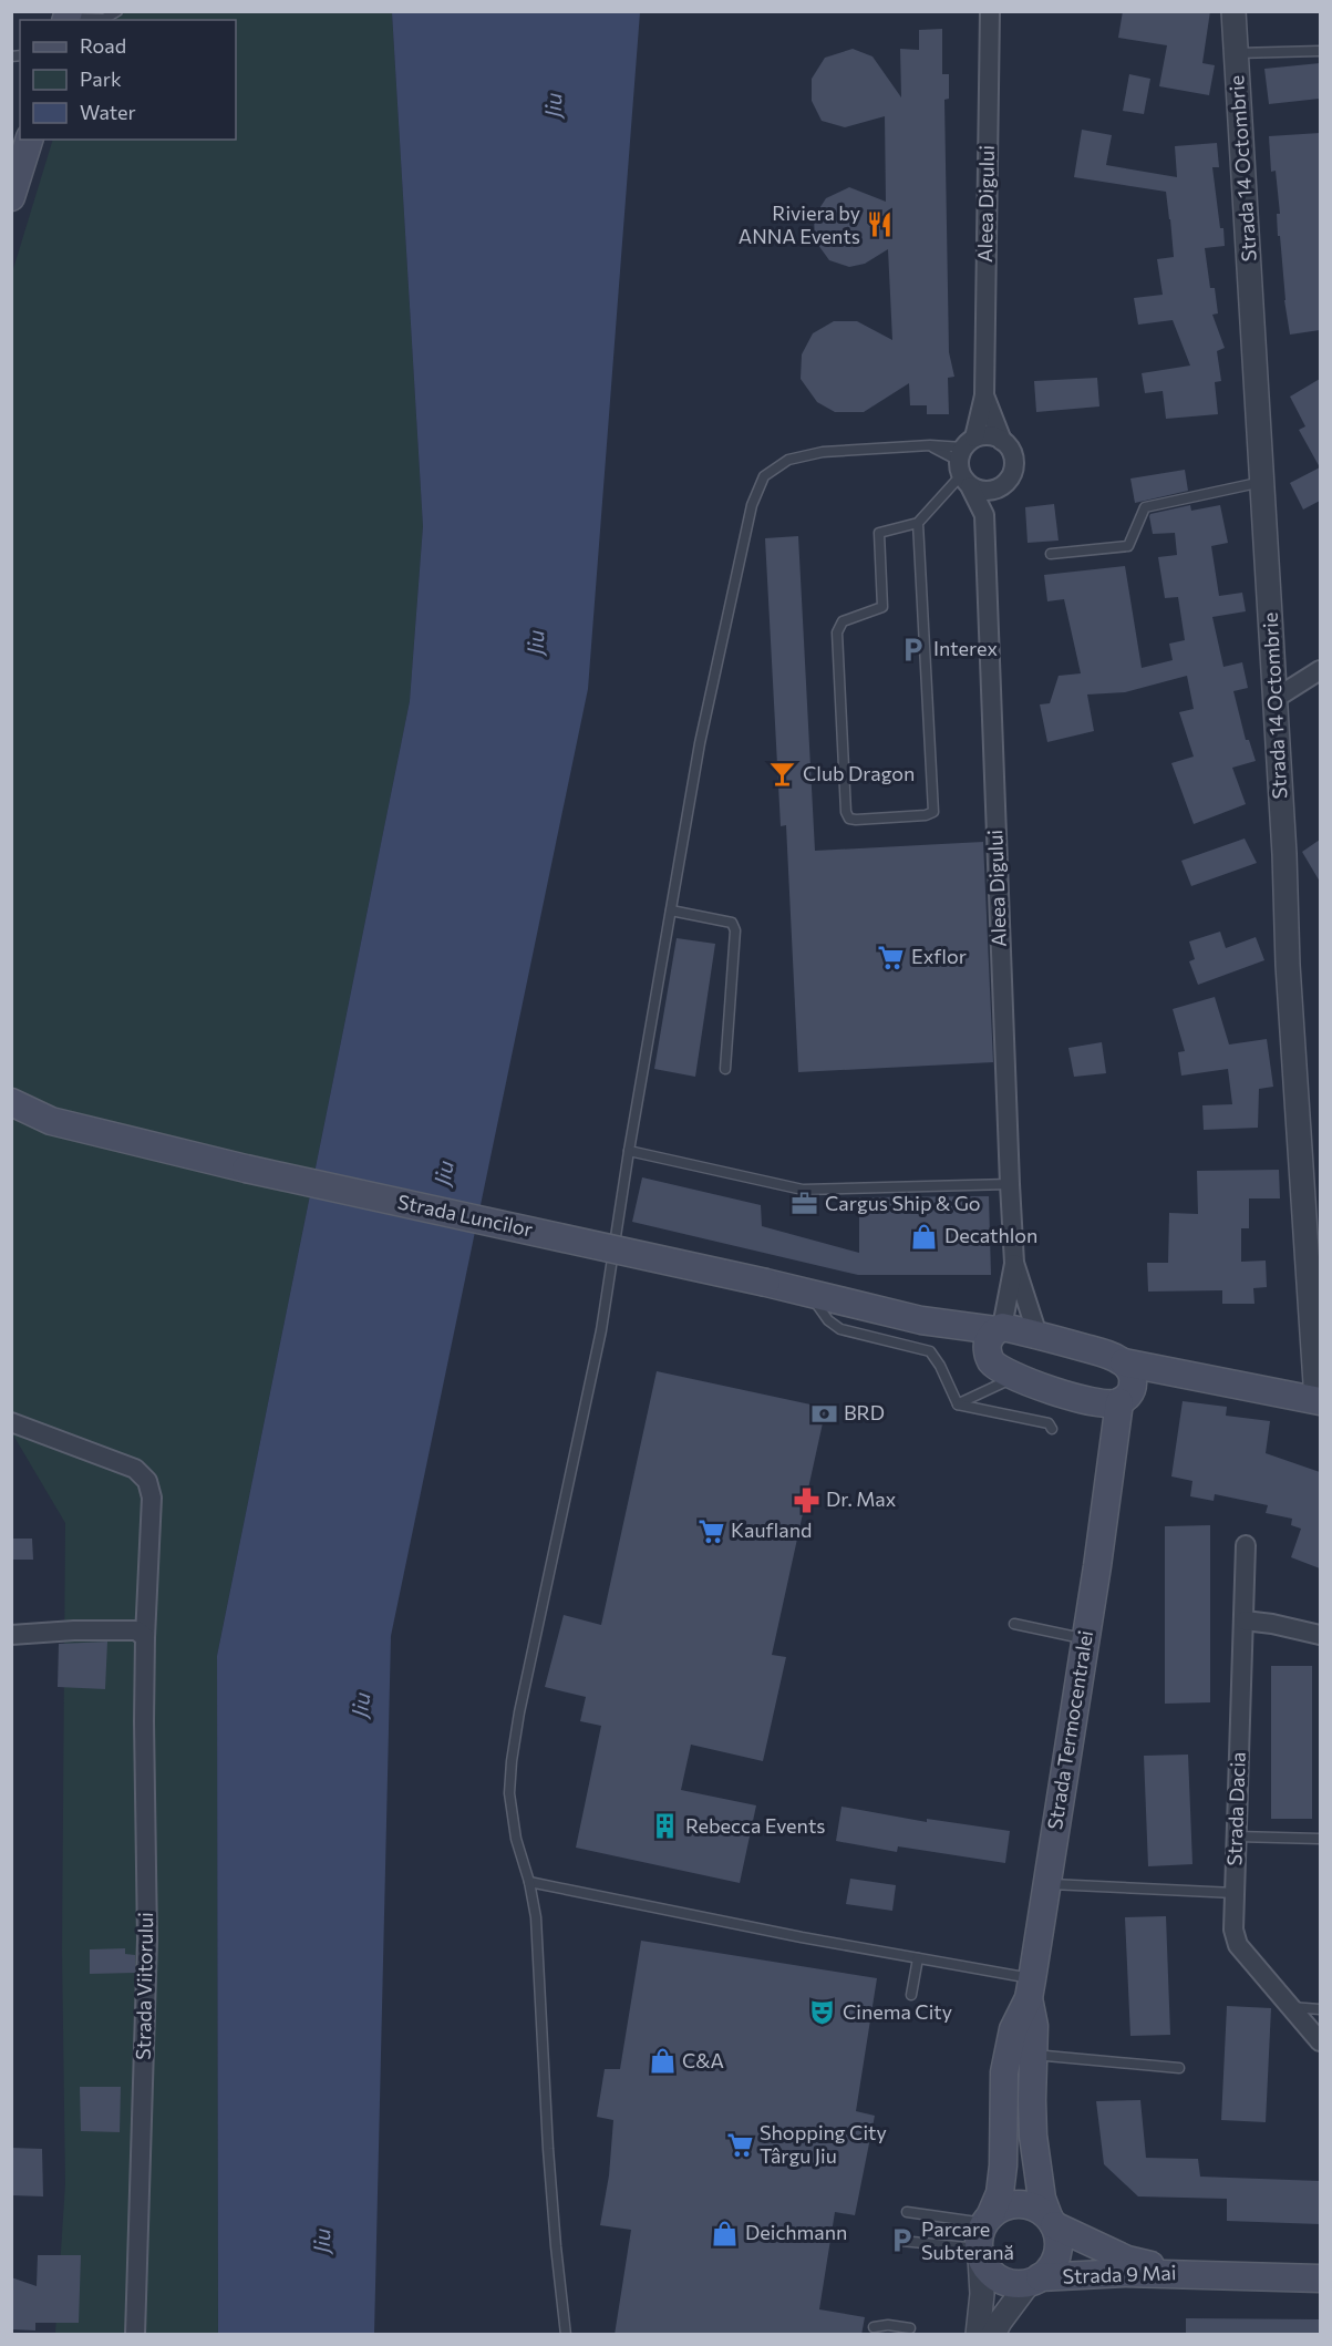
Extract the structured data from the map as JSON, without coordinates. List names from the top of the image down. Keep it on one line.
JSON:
{"streets":{"main road":["Strada Luncilor","Strada Termocentralei","Strada 9 Mai"],"street":["Strada 14 Octombrie","Aleea Digului","Strada Dacia","Strada Viitorului"]},"crossings":[["Aleea Digului","Strada Luncilor"],["Strada Luncilor","Strada Termocentralei"],["Strada Termocentralei","Strada 9 Mai"]],"water":["Jiu"],"places":{"restaurant":["Riviera by ANNA Events"],"parking":["Interex","Parcare Subterană"],"bar":["Club Dragon"],"supermarket":["Exflor","Kaufland","Shopping City Târgu Jiu"],"office":["Cargus Ship & Go"],"shop":["Decathlon","C&A","Deichmann"],"bank":["BRD"],"pharmacy":["Dr. Max"],"building":["Rebecca Events"],"theatre":["Cinema City"]},"legend":["Road","Park","Water"]}
